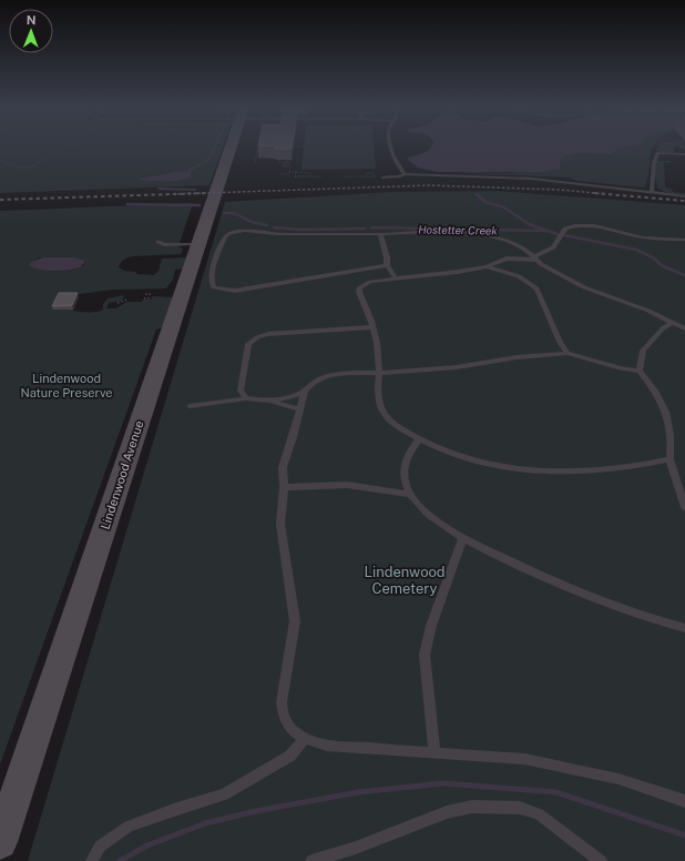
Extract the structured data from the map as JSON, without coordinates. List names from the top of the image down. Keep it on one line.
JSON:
{"streets":{"street":["Lindenwood Avenue"]},"water":["Hostetter Creek"],"parks":["Lindenwood Nature Preserve","Lindenwood Cemetery"],"north":"top"}
